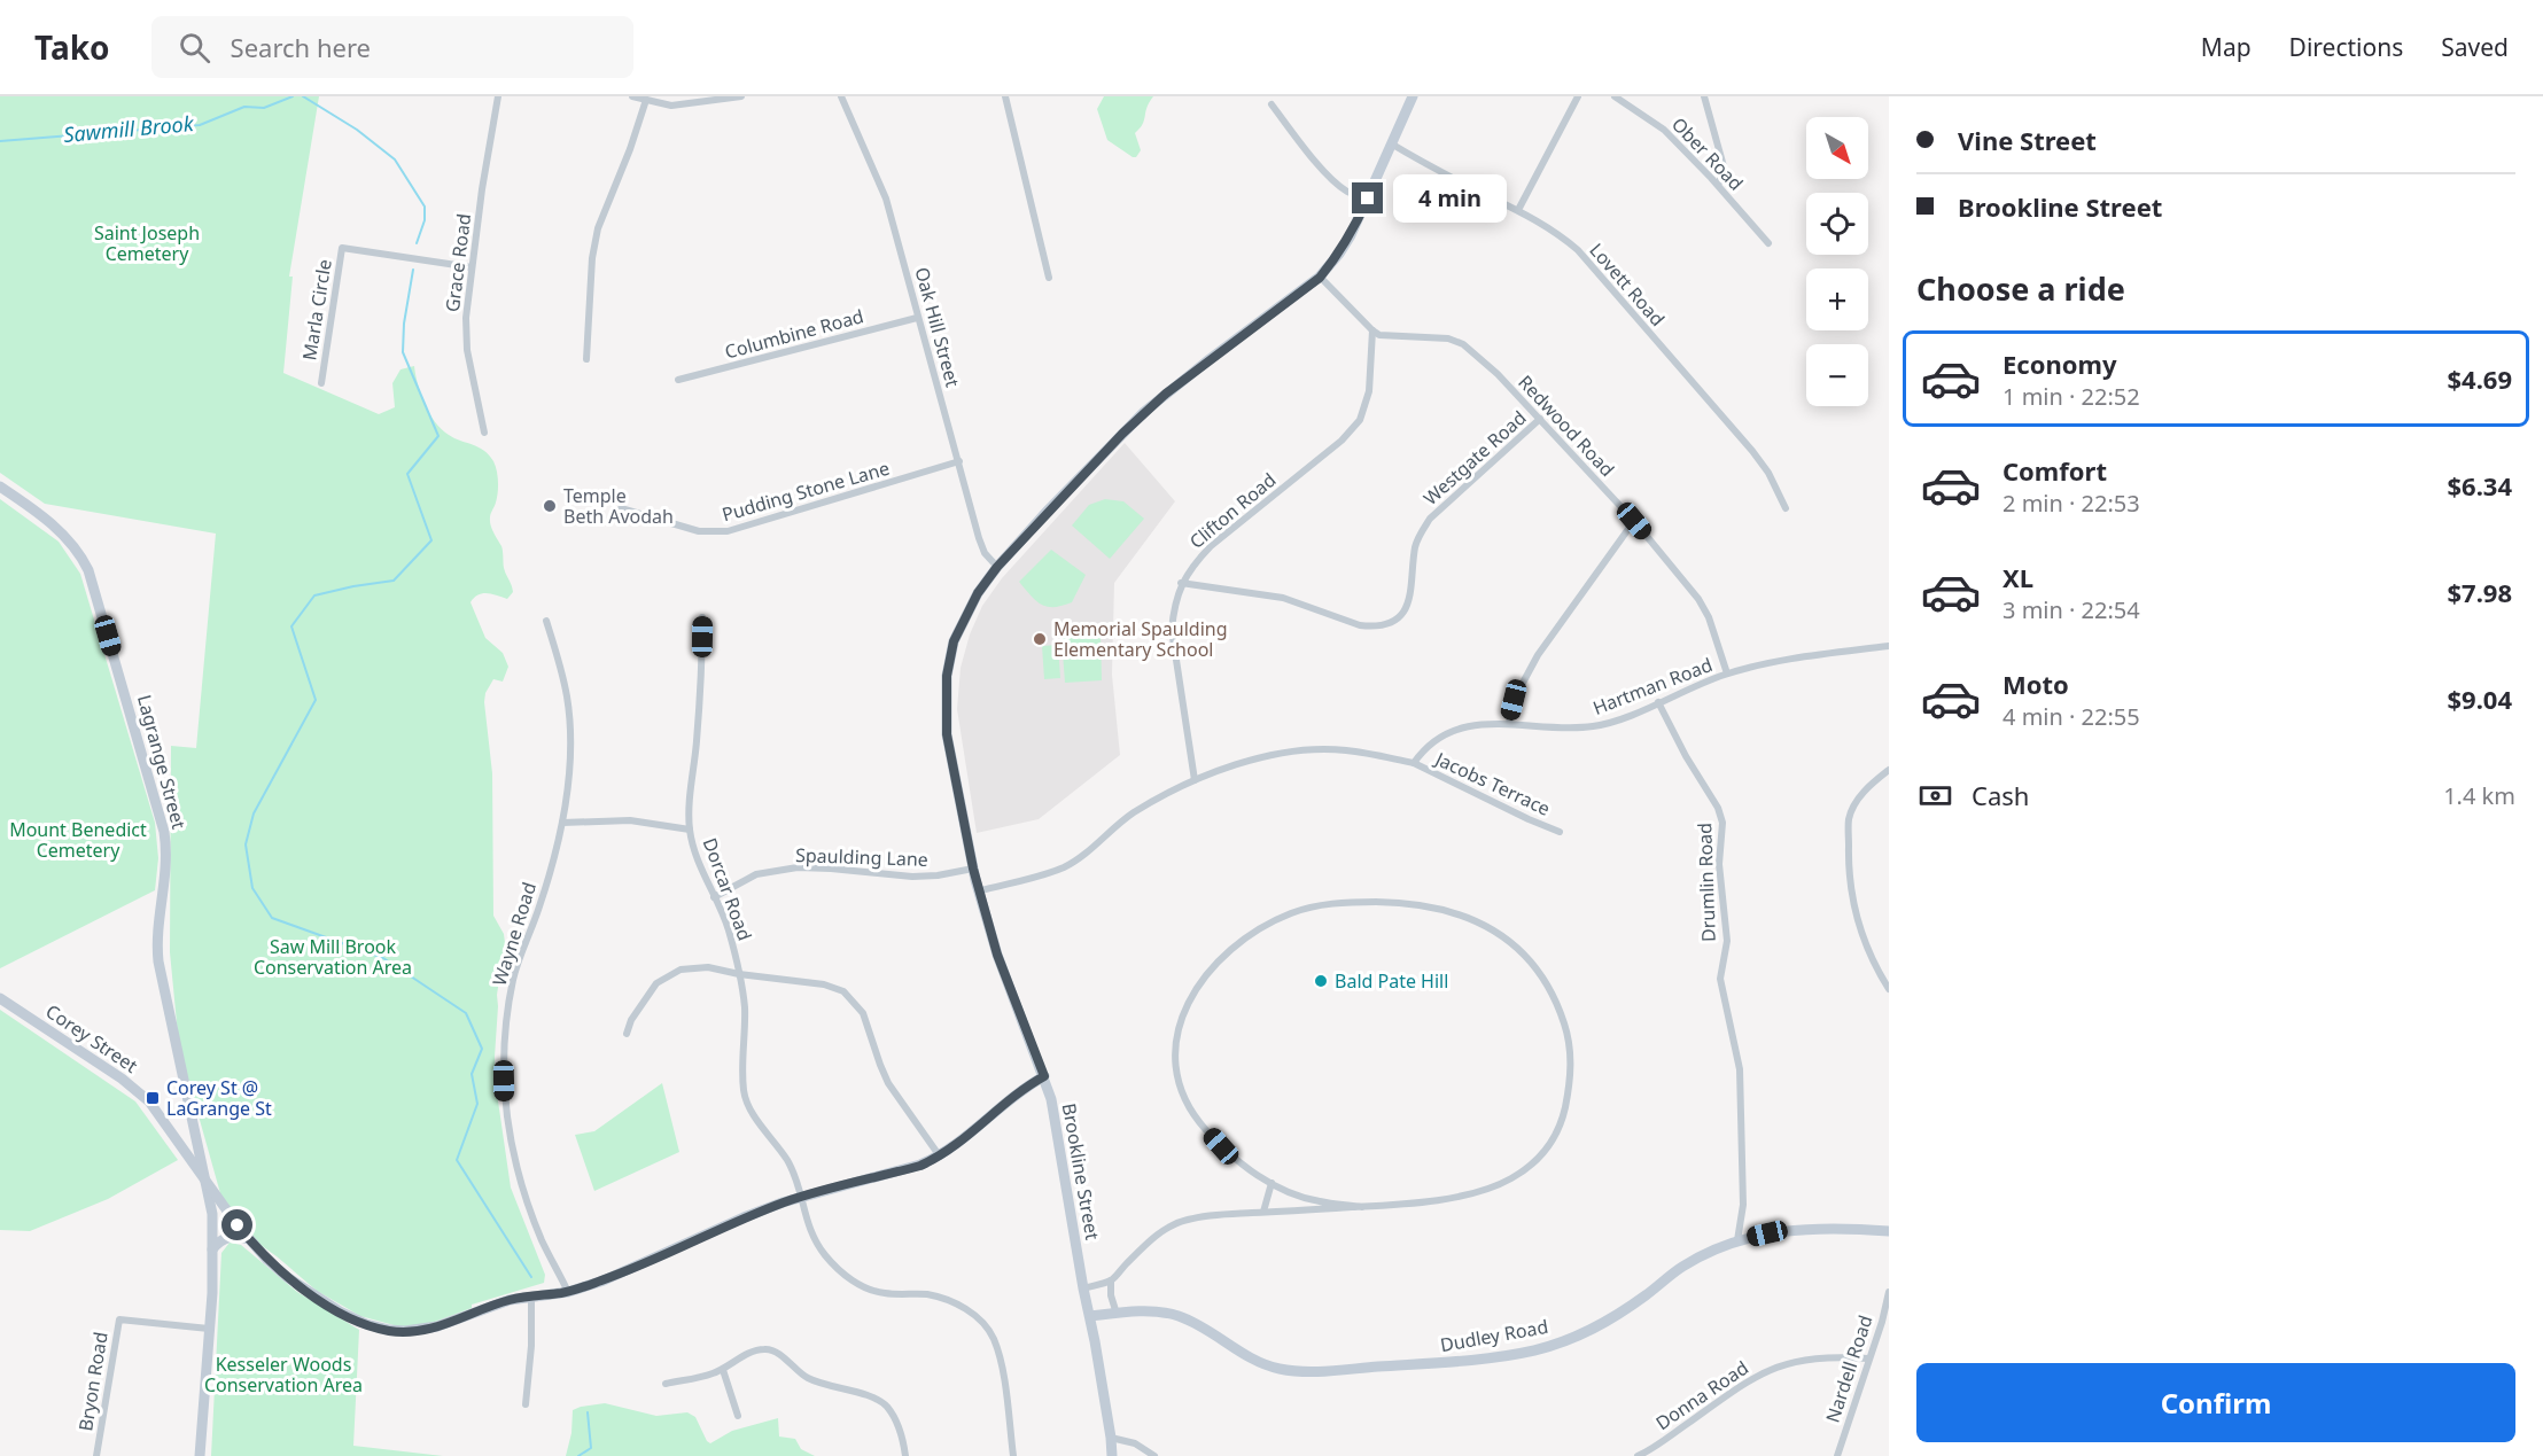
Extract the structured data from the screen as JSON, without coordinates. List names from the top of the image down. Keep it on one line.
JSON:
{"streets":{"main road":["Lagrange Street","Corey Street","Brookline Street","Dudley Road"],"street":["Ober Road","Grace Road","Lovett Road","Marla Circle","Oak Hill Street","Columbine Road","Redwood Road","Westgate Road","Pudding Stone Lane","Clifton Road","Hartman Road","Jacobs Terrace","Spaulding Lane","Drumlin Road","Dorcar Road","Wayne Road","Nardell Road","Bryon Road","Donna Road"]},"crossings":[["Grace Road","Marla Circle"],["Lovett Road","Brookline Street"],["Oak Hill Street","Columbine Road"],["Oak Hill Street","Pudding Stone Lane"],["Oak Hill Street","Brookline Street"],["Redwood Road","Westgate Road"],["Redwood Road","Clifton Road"],["Redwood Road","Hartman Road"],["Westgate Road","Clifton Road"],["Hartman Road","Jacobs Terrace"],["Hartman Road","Drumlin Road"],["Lagrange Street","Corey Street"],["Lagrange Street","Bryon Road"],["Spaulding Lane","Dorcar Road"],["Spaulding Lane","Brookline Street"],["Drumlin Road","Dudley Road"],["Dorcar Road","Corey Street"],["Wayne Road","Corey Street"],["Corey Street","Brookline Street"],["Brookline Street","Dudley Road"],["Nardell Road","Donna Road"]],"water":["Sawmill Brook"],"parks":["Saint Joseph Cemetery","Mount Benedict Cemetery","Saw Mill Brook Conservation Area","Kesseler Woods Conservation Area"],"places":{"other":["Temple Beth Avodah","Memorial Spaulding Elementary School","Bald Pate Hill"],"transit":["Corey St @ LaGrange St"]},"north":"bottom right","page":{"header":"Tako","search":"Search here","nav":["Map","Directions","Saved"],"banner":["Vine Street","Brookline Street"],"map_buttons":["+","−"],"bubble":"4 min","heading":"Choose a ride","list":[{"name":"Economy","note":"1 min · 22:52","value":"$4.69"},{"name":"Comfort","note":"2 min · 22:53","value":"$6.34"},{"name":"XL","note":"3 min · 22:54","value":"$7.98"},{"name":"Moto","note":"4 min · 22:55","value":"$9.04"}],"pay":["Cash","1.4 km"],"buttons":"Confirm"}}
